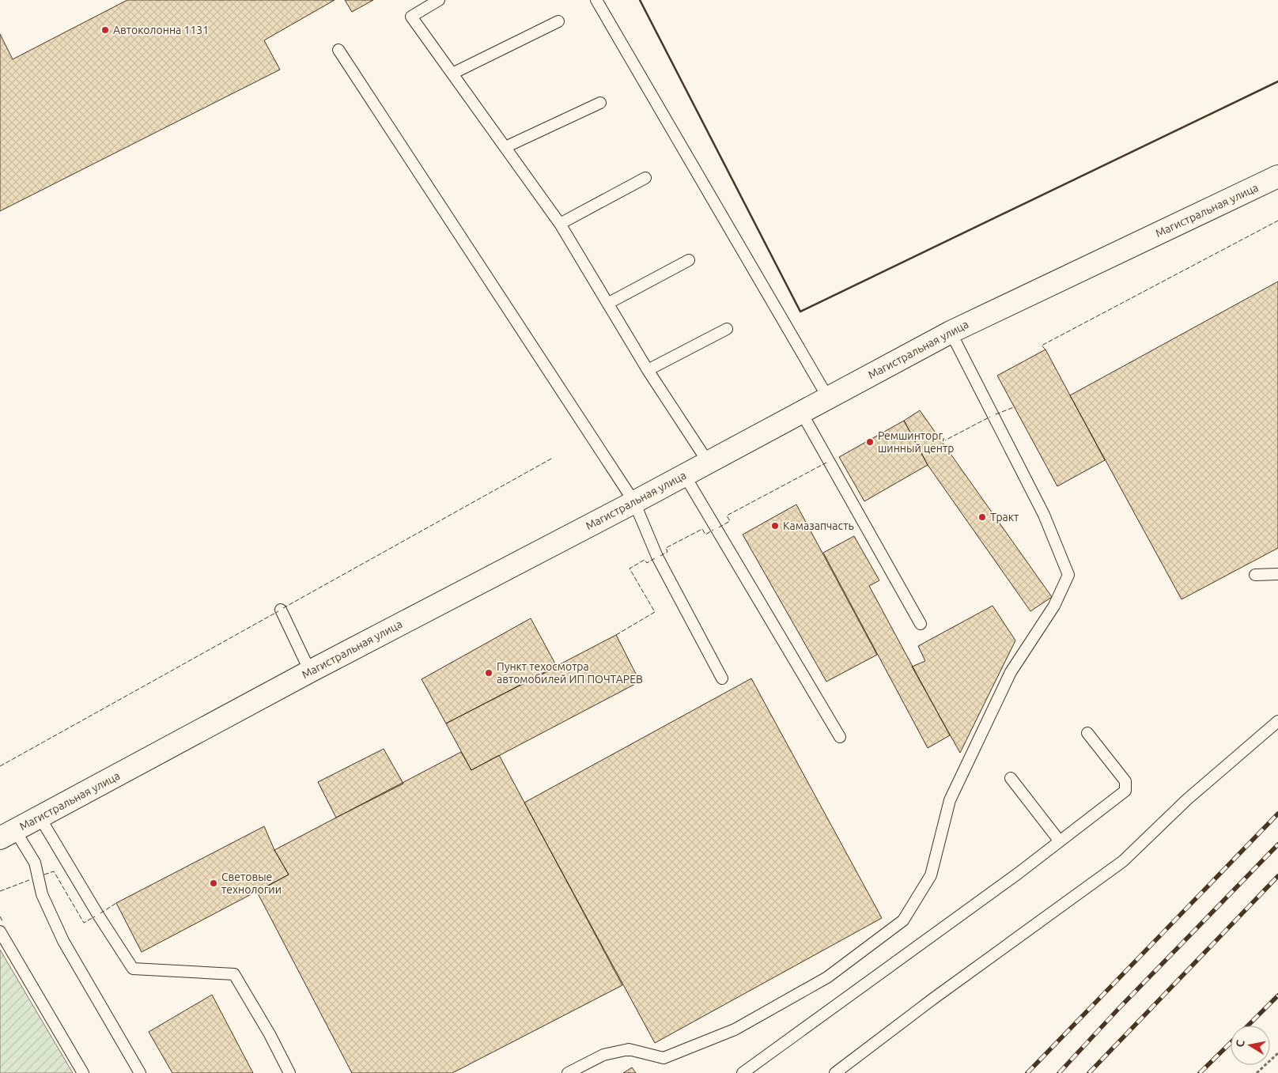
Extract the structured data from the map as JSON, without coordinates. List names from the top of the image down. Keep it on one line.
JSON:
{"streets":{"street":["Магистральная улица"]},"places":["Автоколонна 1131","Ремшинторг, шинный центр","Тракт","Камазапчасть","Пункт техосмотра автомобилей ИП ПОЧТАРЕВ","Световые технологии"],"north":"left"}
